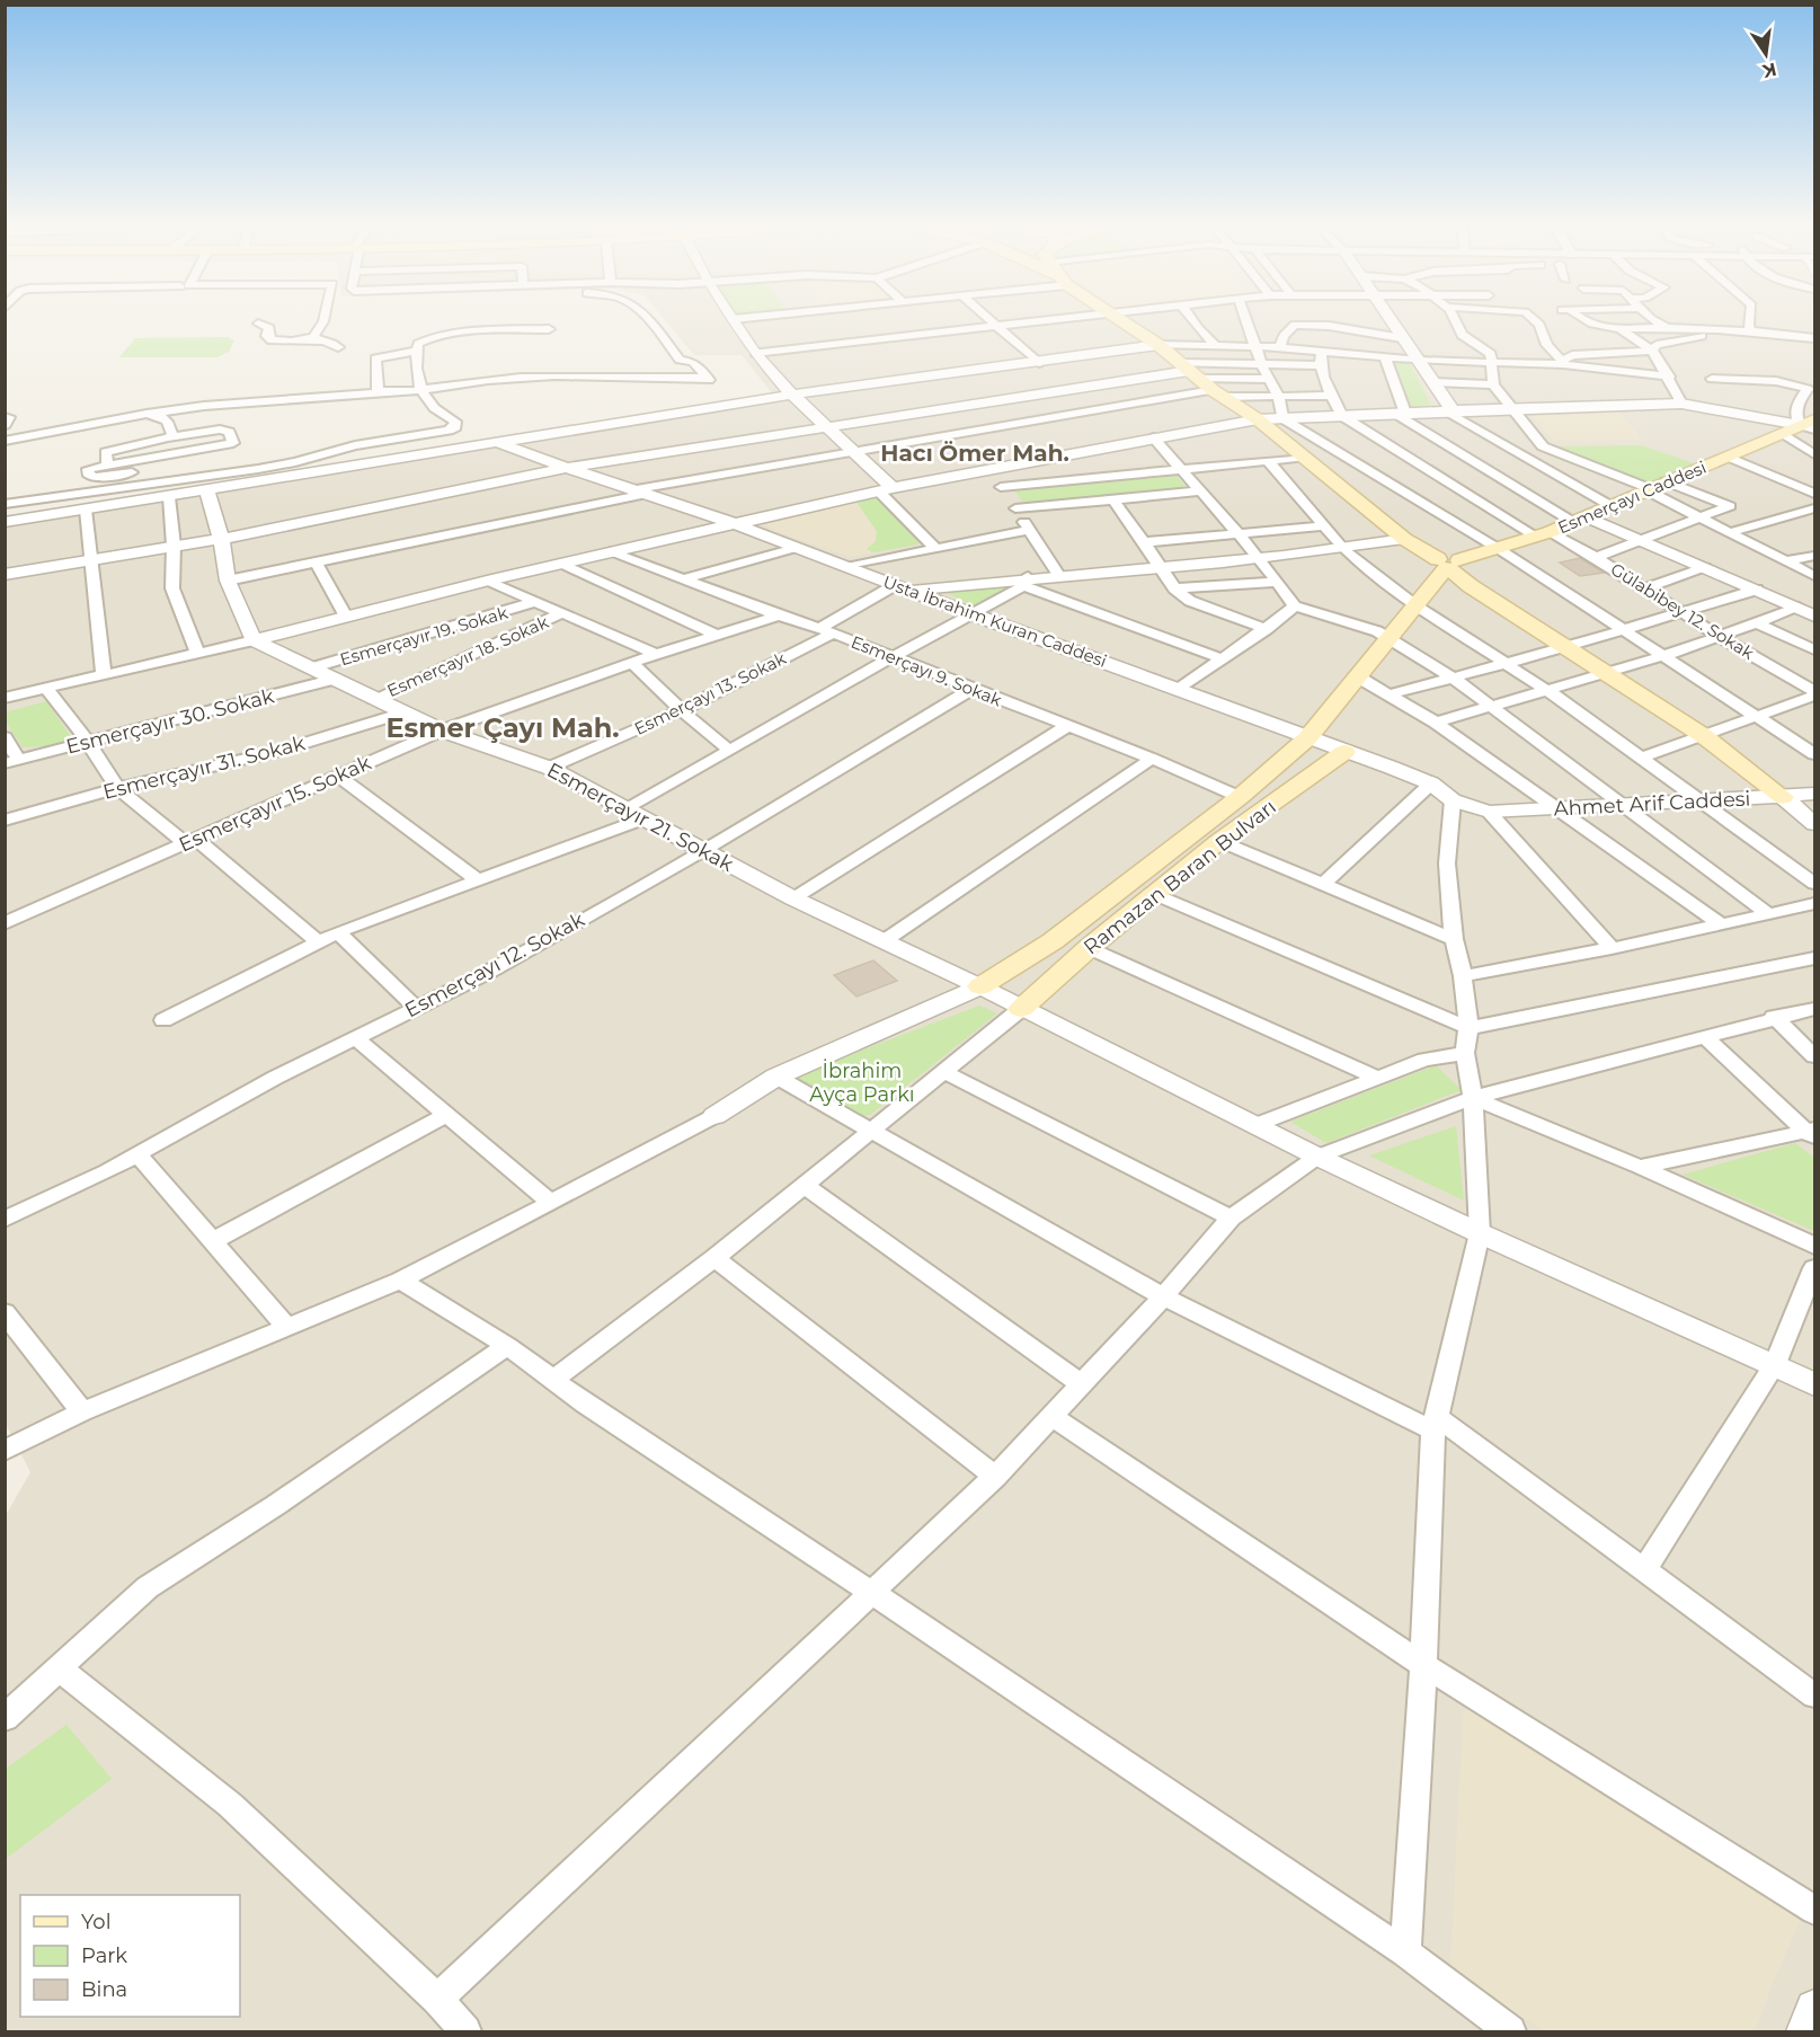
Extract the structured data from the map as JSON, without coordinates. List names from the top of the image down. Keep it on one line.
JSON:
{"streets":{"main road":["Esmerçayı Caddesi","Ramazan Baran Bulvarı"],"street":["Gülabibey 12. Sokak","Usta İbrahim Kuran Caddesi","Esmerçayır 19. Sokak","Esmerçayır 18. Sokak","Esmerçayı 9. Sokak","Esmerçayı 13. Sokak","Esmerçayır 30. Sokak","Esmerçayır 31. Sokak","Esmerçayır 15. Sokak","Ahmet Arif Caddesi","Esmerçayır 21. Sokak","Esmerçayı 12. Sokak"]},"crossings":[["Esmerçayı Caddesi","Gülabibey 12. Sokak"],["Esmerçayı Caddesi","Ramazan Baran Bulvarı"],["Usta İbrahim Kuran Caddesi","Esmerçayı 13. Sokak"],["Usta İbrahim Kuran Caddesi","Ahmet Arif Caddesi"],["Usta İbrahim Kuran Caddesi","Ramazan Baran Bulvarı"],["Esmerçayır 19. Sokak","Esmerçayır 21. Sokak"],["Esmerçayır 18. Sokak","Esmerçayır 21. Sokak"],["Esmerçayı 9. Sokak","Esmerçayı 13. Sokak"],["Esmerçayı 9. Sokak","Esmerçayır 15. Sokak"],["Esmerçayı 9. Sokak","Ramazan Baran Bulvarı"],["Esmerçayı 9. Sokak","Esmerçayı 12. Sokak"],["Esmerçayı 13. Sokak","Esmerçayır 21. Sokak"],["Esmerçayır 30. Sokak","Esmerçayır 21. Sokak"],["Esmerçayır 31. Sokak","Esmerçayır 21. Sokak"],["Esmerçayır 15. Sokak","Esmerçayır 21. Sokak"],["Esmerçayır 21. Sokak","Ramazan Baran Bulvarı"],["Esmerçayır 21. Sokak","Esmerçayı 12. Sokak"]],"districts":["Hacı Ömer Mah.","Esmer Çayı Mah."],"parks":["İbrahim Ayça Parkı"],"legend":["Yol","Park","Bina"],"north":"bottom"}
